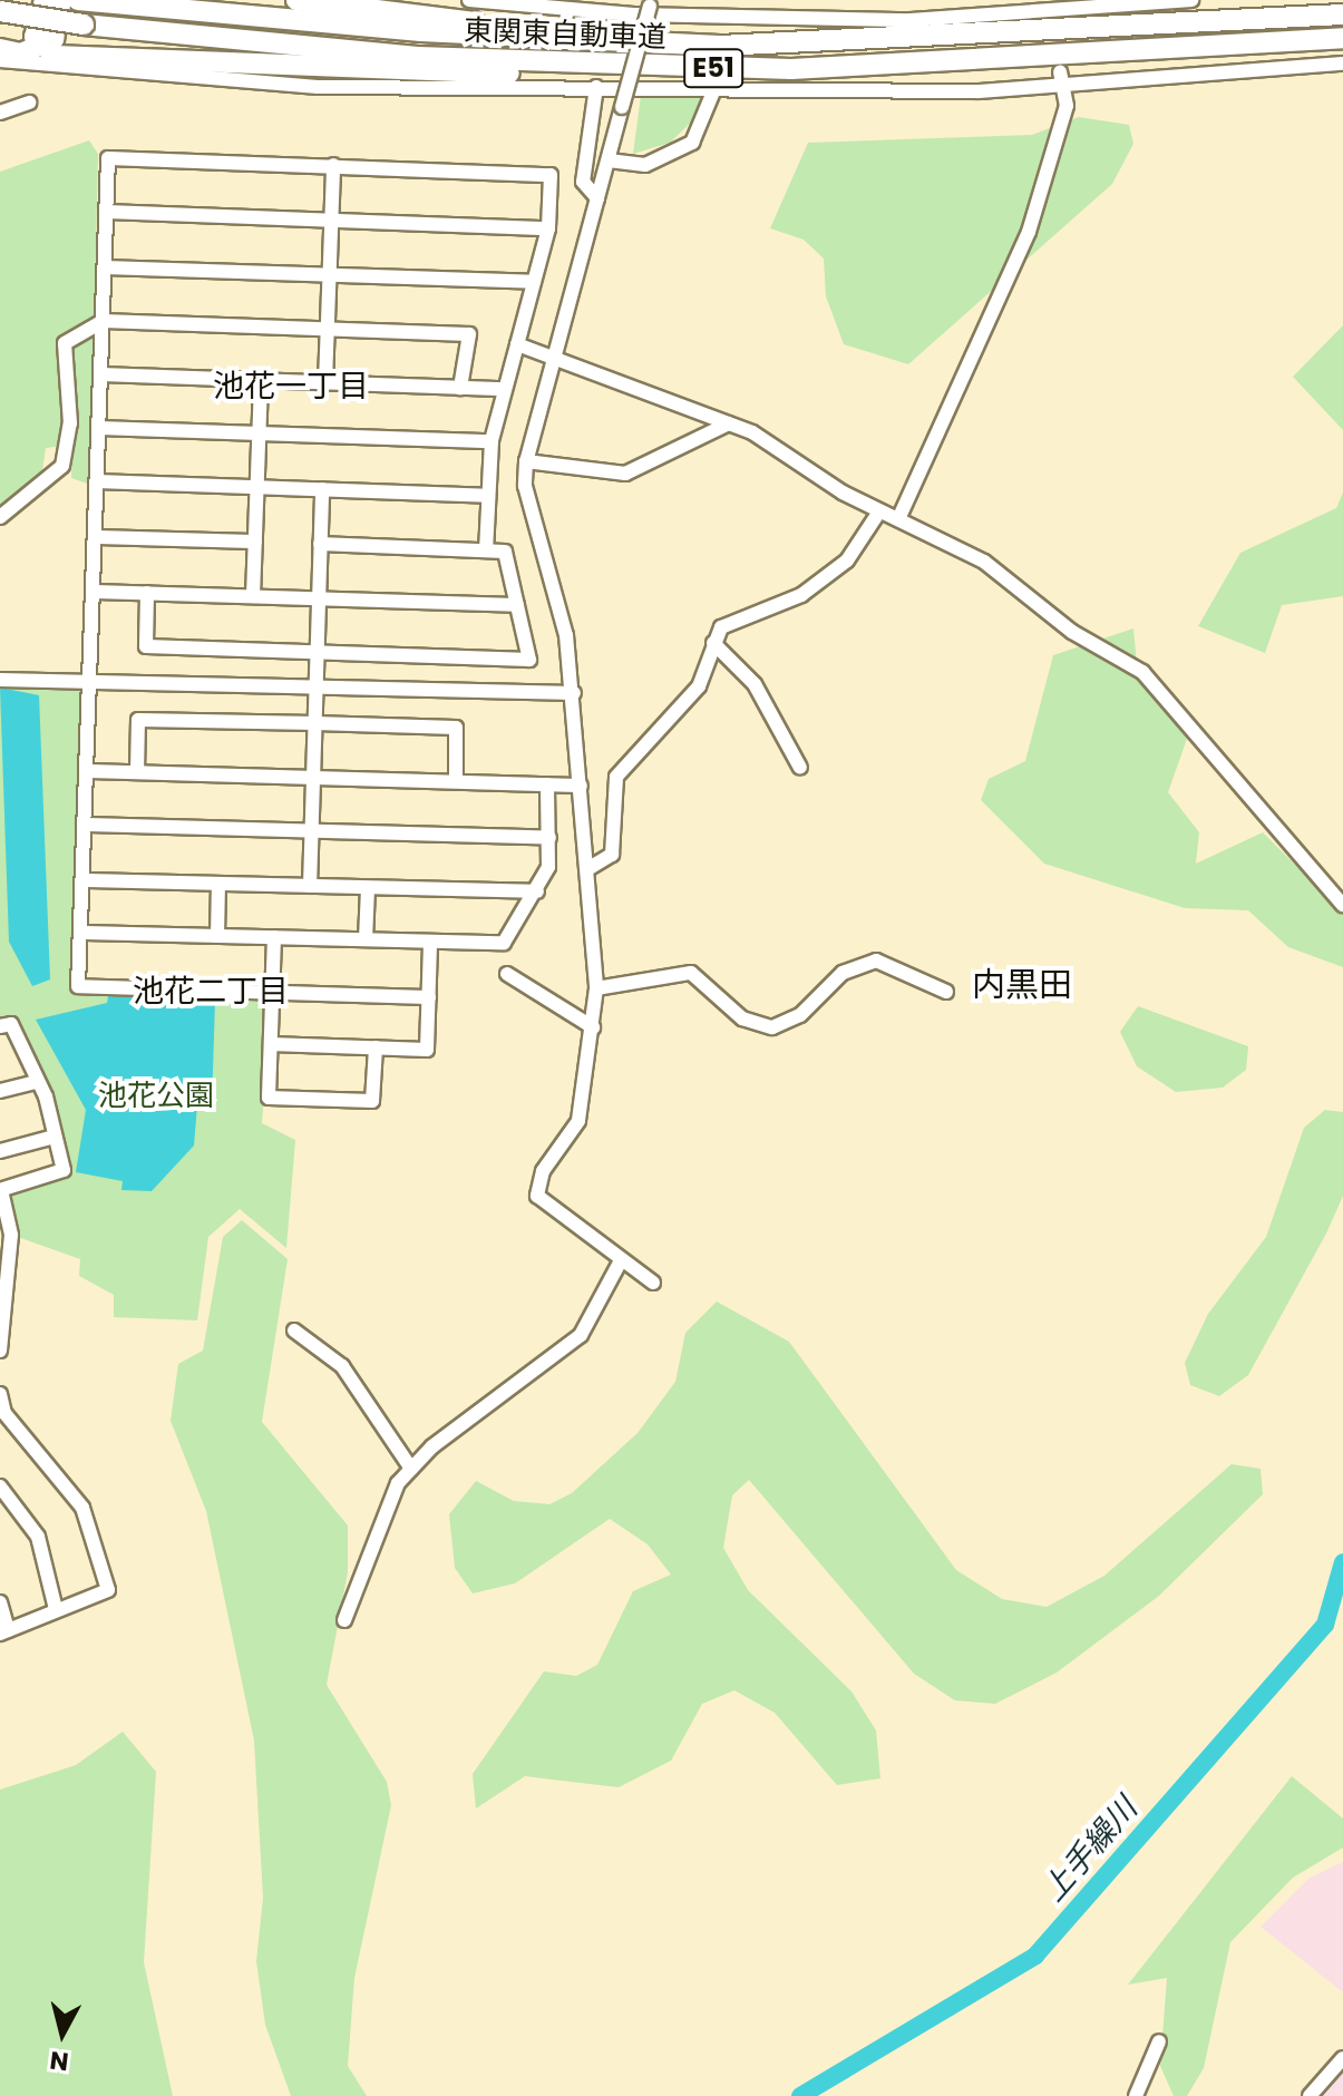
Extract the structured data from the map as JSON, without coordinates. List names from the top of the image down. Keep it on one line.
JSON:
{"streets":{"highway":["東関東自動車道","E51"]},"districts":["池花一丁目","内黒田","池花二丁目"],"water":["上手繰川"],"parks":["池花公園"],"north":"bottom"}
